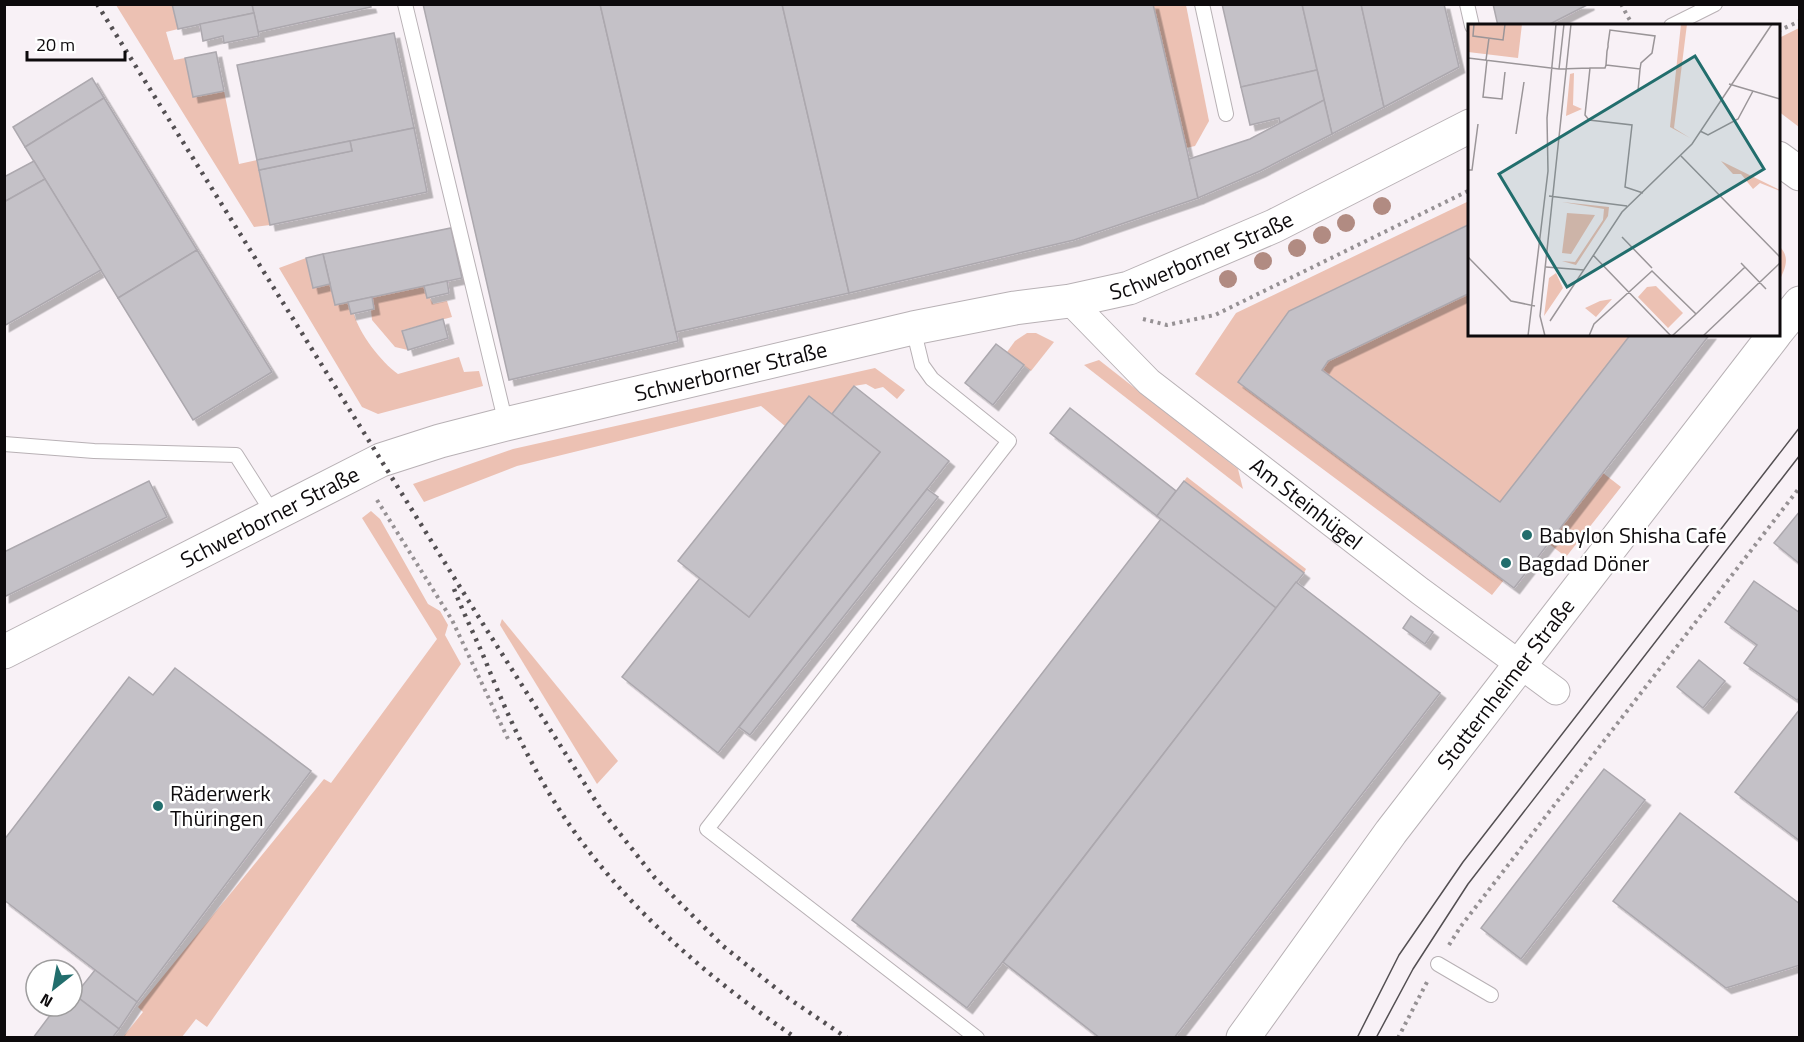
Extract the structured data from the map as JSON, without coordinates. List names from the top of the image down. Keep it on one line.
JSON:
{"streets":{"street":["Schwerborner Straße","Am Steinhügel","Stotternheimer Straße"]},"crossings":[["Schwerborner Straße","Am Steinhügel"],["Am Steinhügel","Stotternheimer Straße"]],"places":["Babylon Shisha Cafe","Bagdad Döner","Räderwerk Thüringen"],"scale_bar":"20 m","north":"bottom left"}
